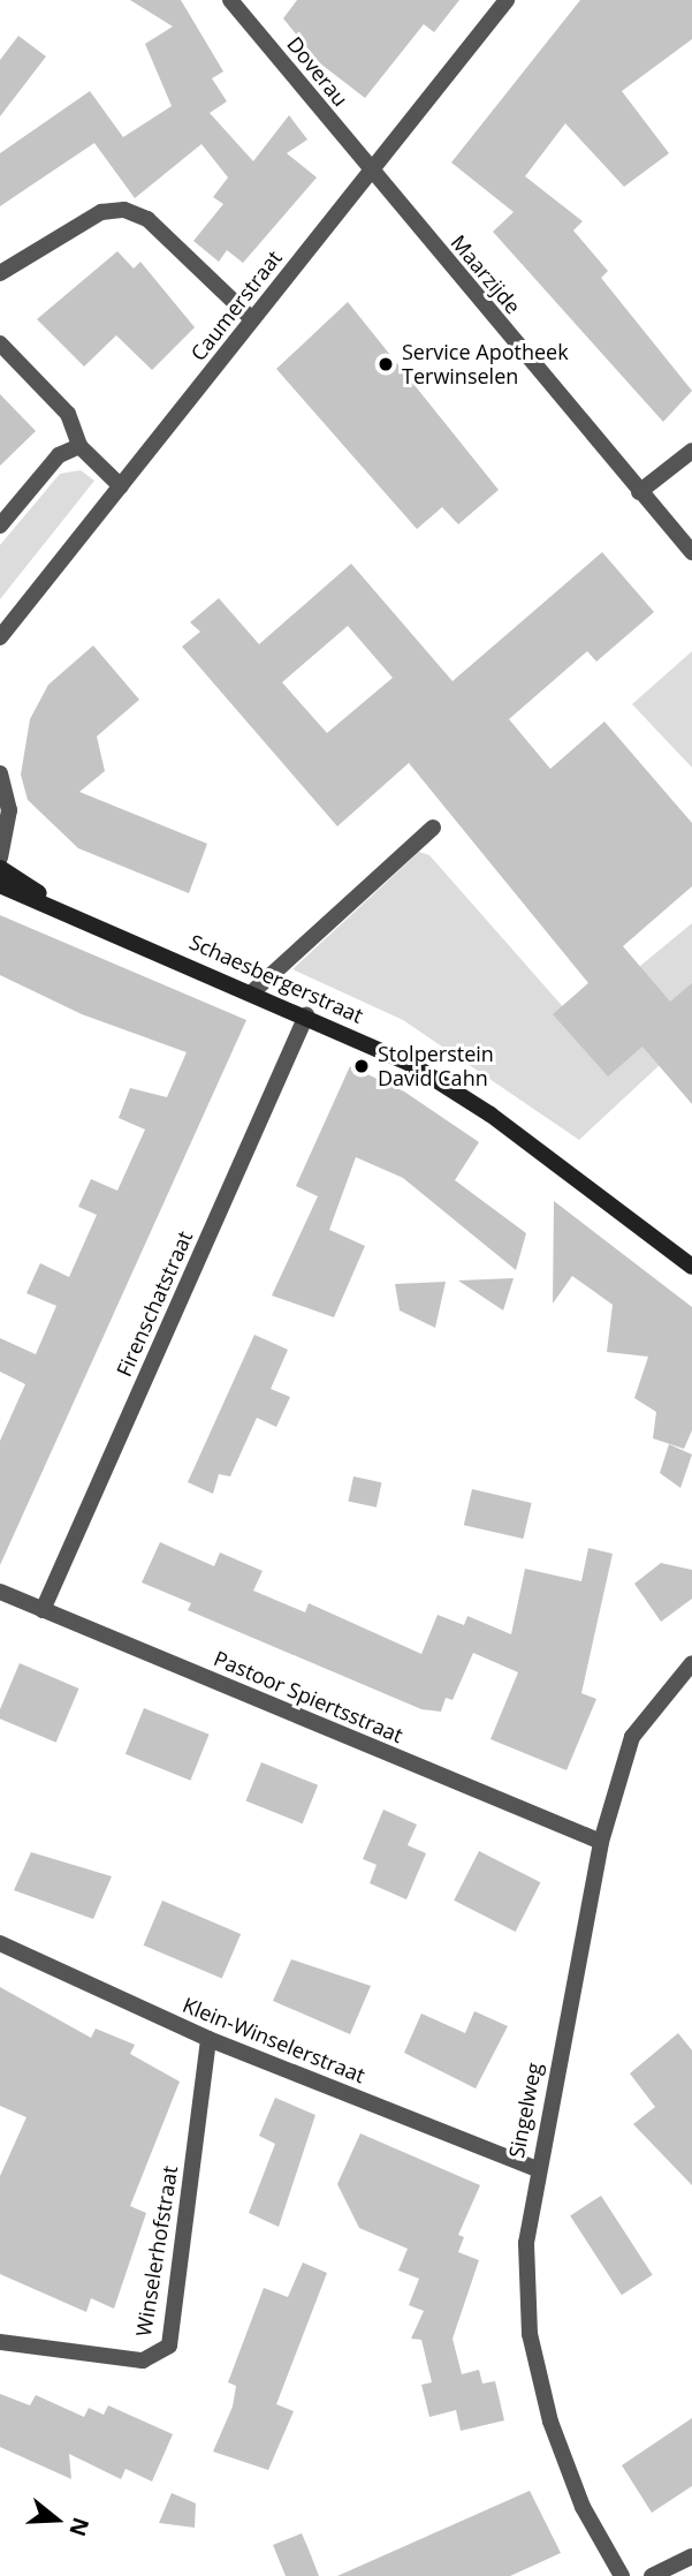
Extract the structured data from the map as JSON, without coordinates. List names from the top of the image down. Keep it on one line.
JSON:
{"streets":{"street":["Doverau","Maarzijde","Caumerstraat","Schaesbergerstraat","Firenschatstraat","Pastoor Spiertsstraat","Klein-Winselerstraat","Singelweg","Winselerhofstraat"]},"crossings":[["Doverau","Maarzijde"],["Doverau","Caumerstraat"],["Maarzijde","Caumerstraat"],["Schaesbergerstraat","Firenschatstraat"],["Firenschatstraat","Pastoor Spiertsstraat"],["Pastoor Spiertsstraat","Singelweg"],["Klein-Winselerstraat","Singelweg"],["Klein-Winselerstraat","Winselerhofstraat"]],"places":["Service Apotheek Terwinselen","Stolperstein David Cahn"],"north":"right"}
